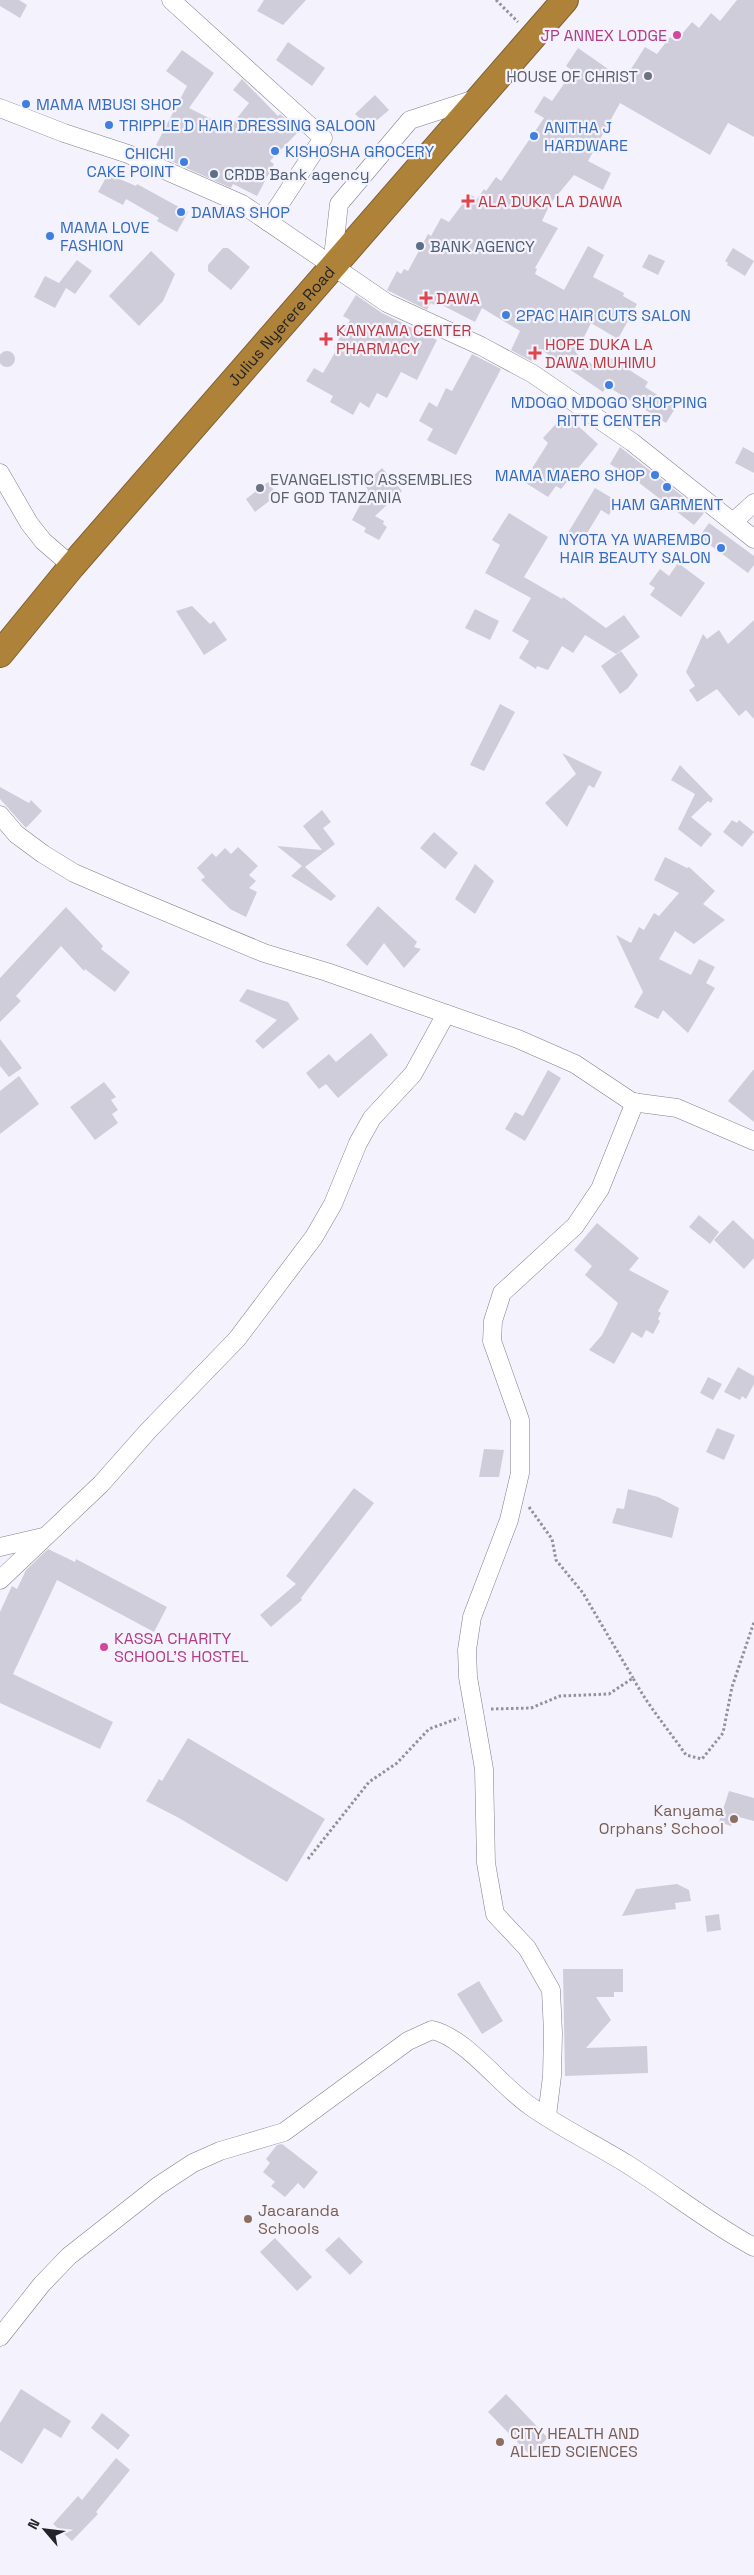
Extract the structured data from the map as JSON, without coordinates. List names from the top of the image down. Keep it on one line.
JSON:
{"streets":{"highway":["Julius Nyerere Road"]},"places":{"other":["JP ANNEX LODGE","HOUSE OF CHRIST","MAMA MBUSI SHOP","TRIPPLE D HAIR DRESSING SALOON","ANITHA J HARDWARE","KISHOSHA GROCERY","CHICHI CAKE POINT","CRDB Bank agency","DAMAS SHOP","MAMA LOVE FASHION","BANK AGENCY","2PAC HAIR CUTS SALON","MDOGO MDOGO SHOPPING RITTE CENTER","MAMA MAERO SHOP","HAM GARMENT","EVANGELISTIC ASSEMBLIES OF GOD TANZANIA","NYOTA YA WAREMBO HAIR BEAUTY SALON","KASSA CHARITY SCHOOL'S HOSTEL","Kanyama Orphans' School","Jacaranda Schools","CITY HEALTH AND ALLIED SCIENCES"],"health":["ALA DUKA LA DAWA","DAWA","KANYAMA CENTER PHARMACY","HOPE DUKA LA DAWA MUHIMU"]},"north":"top left"}
